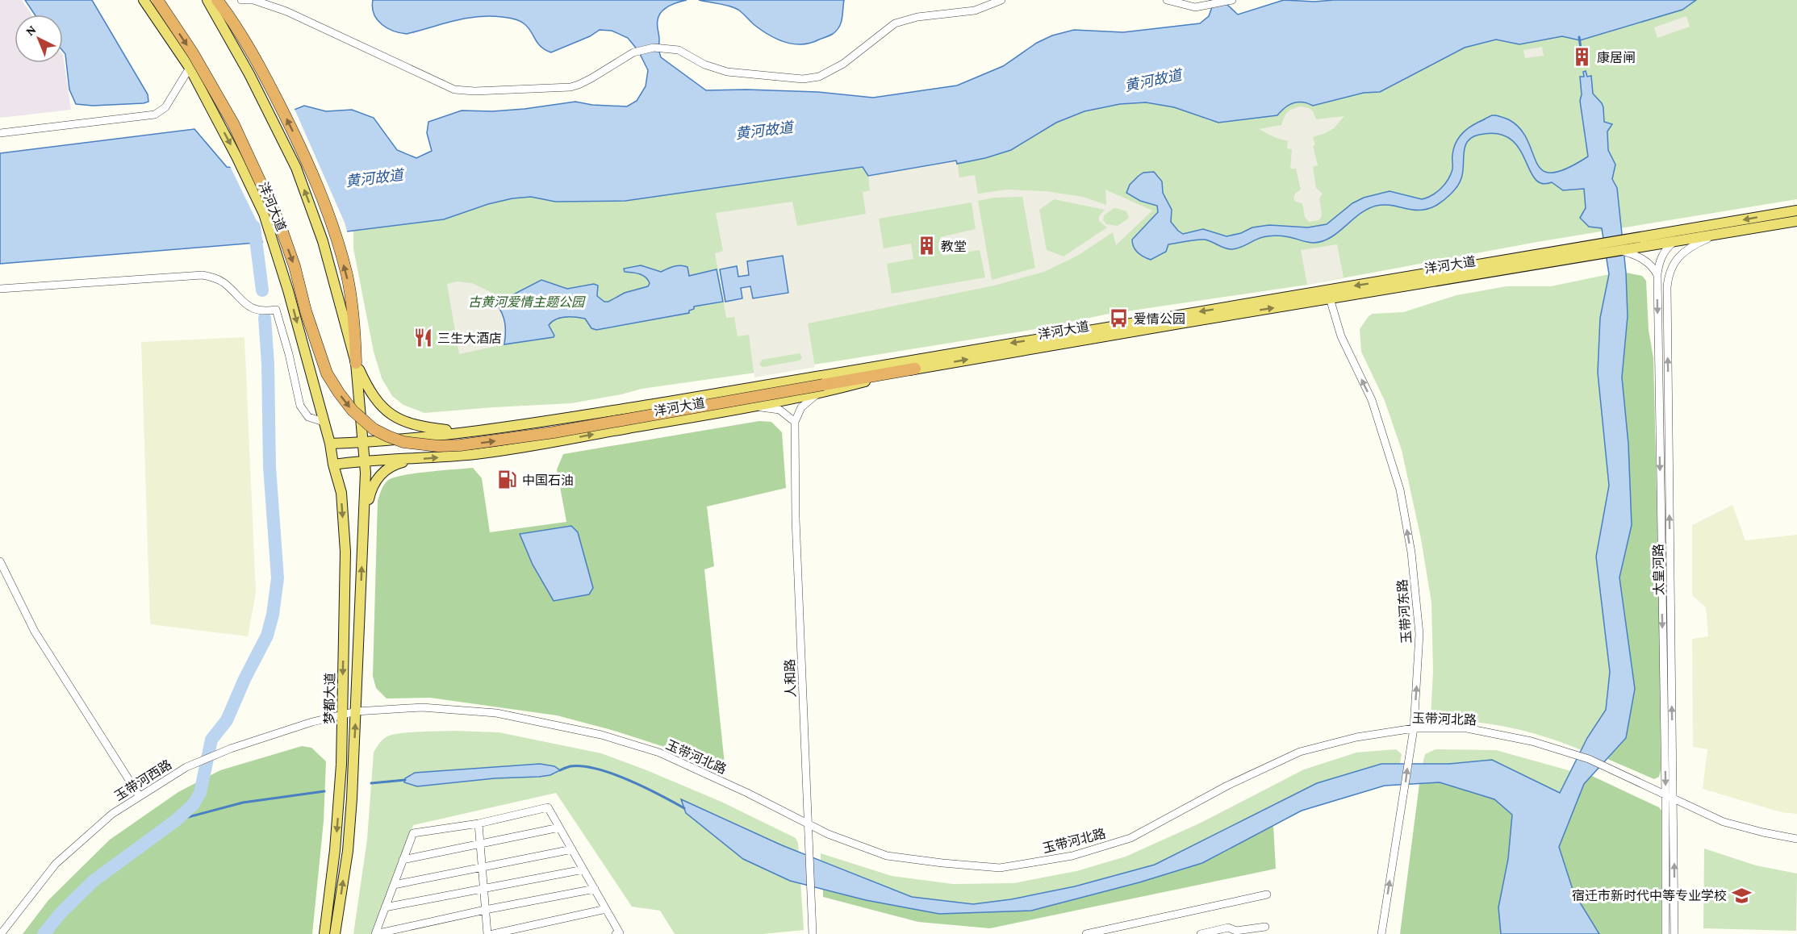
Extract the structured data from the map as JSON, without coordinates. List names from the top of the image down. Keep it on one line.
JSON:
{"streets":{"main road":["洋河大道","梦都大道"],"street":["太皇河路","玉带河东路","人和路","玉带河北路","玉带河西路"]},"crossings":[["洋河大道","太皇河路"],["洋河大道","玉带河东路"],["洋河大道","梦都大道"],["太皇河路","玉带河北路"],["玉带河东路","玉带河北路"],["人和路","玉带河北路"],["梦都大道","玉带河北路"],["梦都大道","玉带河西路"],["玉带河北路","玉带河西路"]],"one_way":["玉带河东路"],"water":["黄河故道"],"parks":["古黄河爱情主题公园"],"places":{"building":["康居闸","教堂"],"bus stop":["爱情公园"],"restaurant":["三生大酒店"],"fuel station":["中国石油"],"school or university":["宿迁市新时代中等专业学校"]},"north":"top left"}
